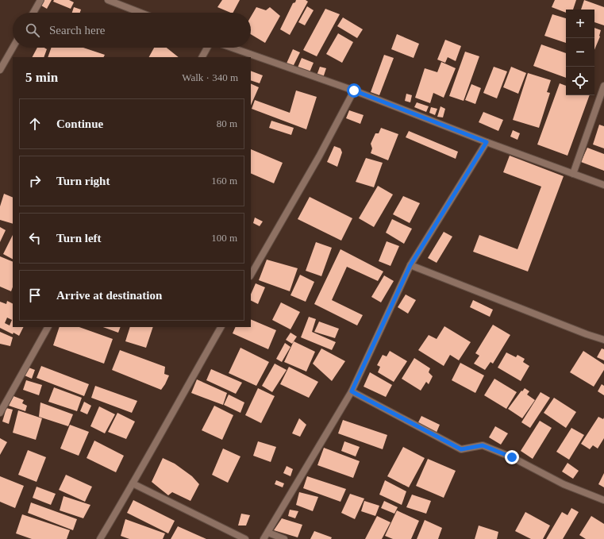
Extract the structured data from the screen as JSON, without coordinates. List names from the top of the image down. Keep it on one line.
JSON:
{"page":{"map_buttons":["+","−"],"search":"Search here","heading":["5 min","Walk · 340 m"],"list":[["Continue","80 m"],["Turn right","160 m"],["Turn left","100 m"],"Arrive at destination"]}}
